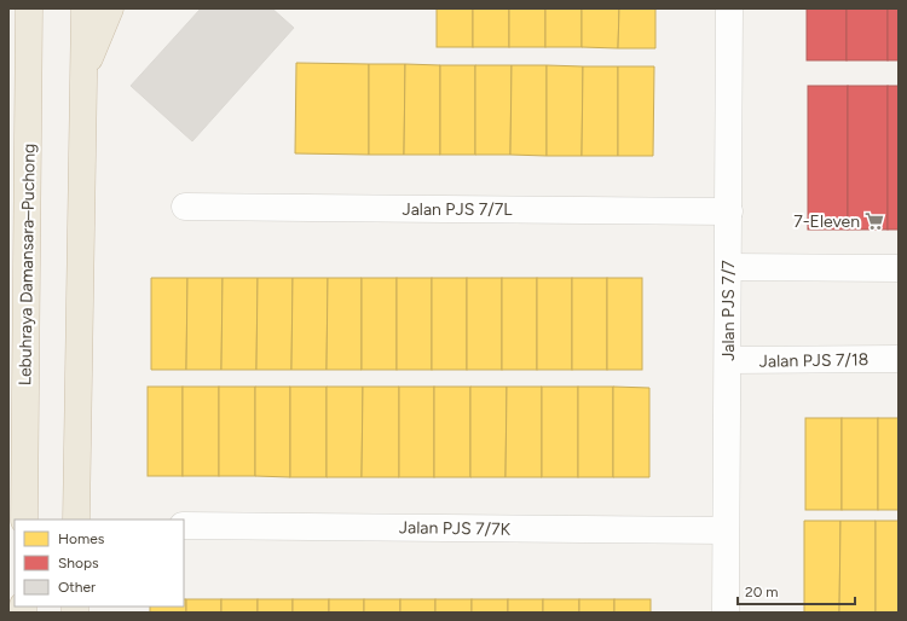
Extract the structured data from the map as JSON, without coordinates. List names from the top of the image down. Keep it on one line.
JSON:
{"streets":{"highway":["Lebuhraya Damansara–Puchong"],"street":["Jalan PJS 7/7L","Jalan PJS 7/7","Jalan PJS 7/18","Jalan PJS 7/7K"]},"crossings":[["Jalan PJS 7/7L","Jalan PJS 7/7"],["Jalan PJS 7/7","Jalan PJS 7/18"],["Jalan PJS 7/7","Jalan PJS 7/7K"]],"places":{"supermarket":["7-Eleven"]},"legend":["Homes","Shops","Other"],"scale_bar":"20 m"}
